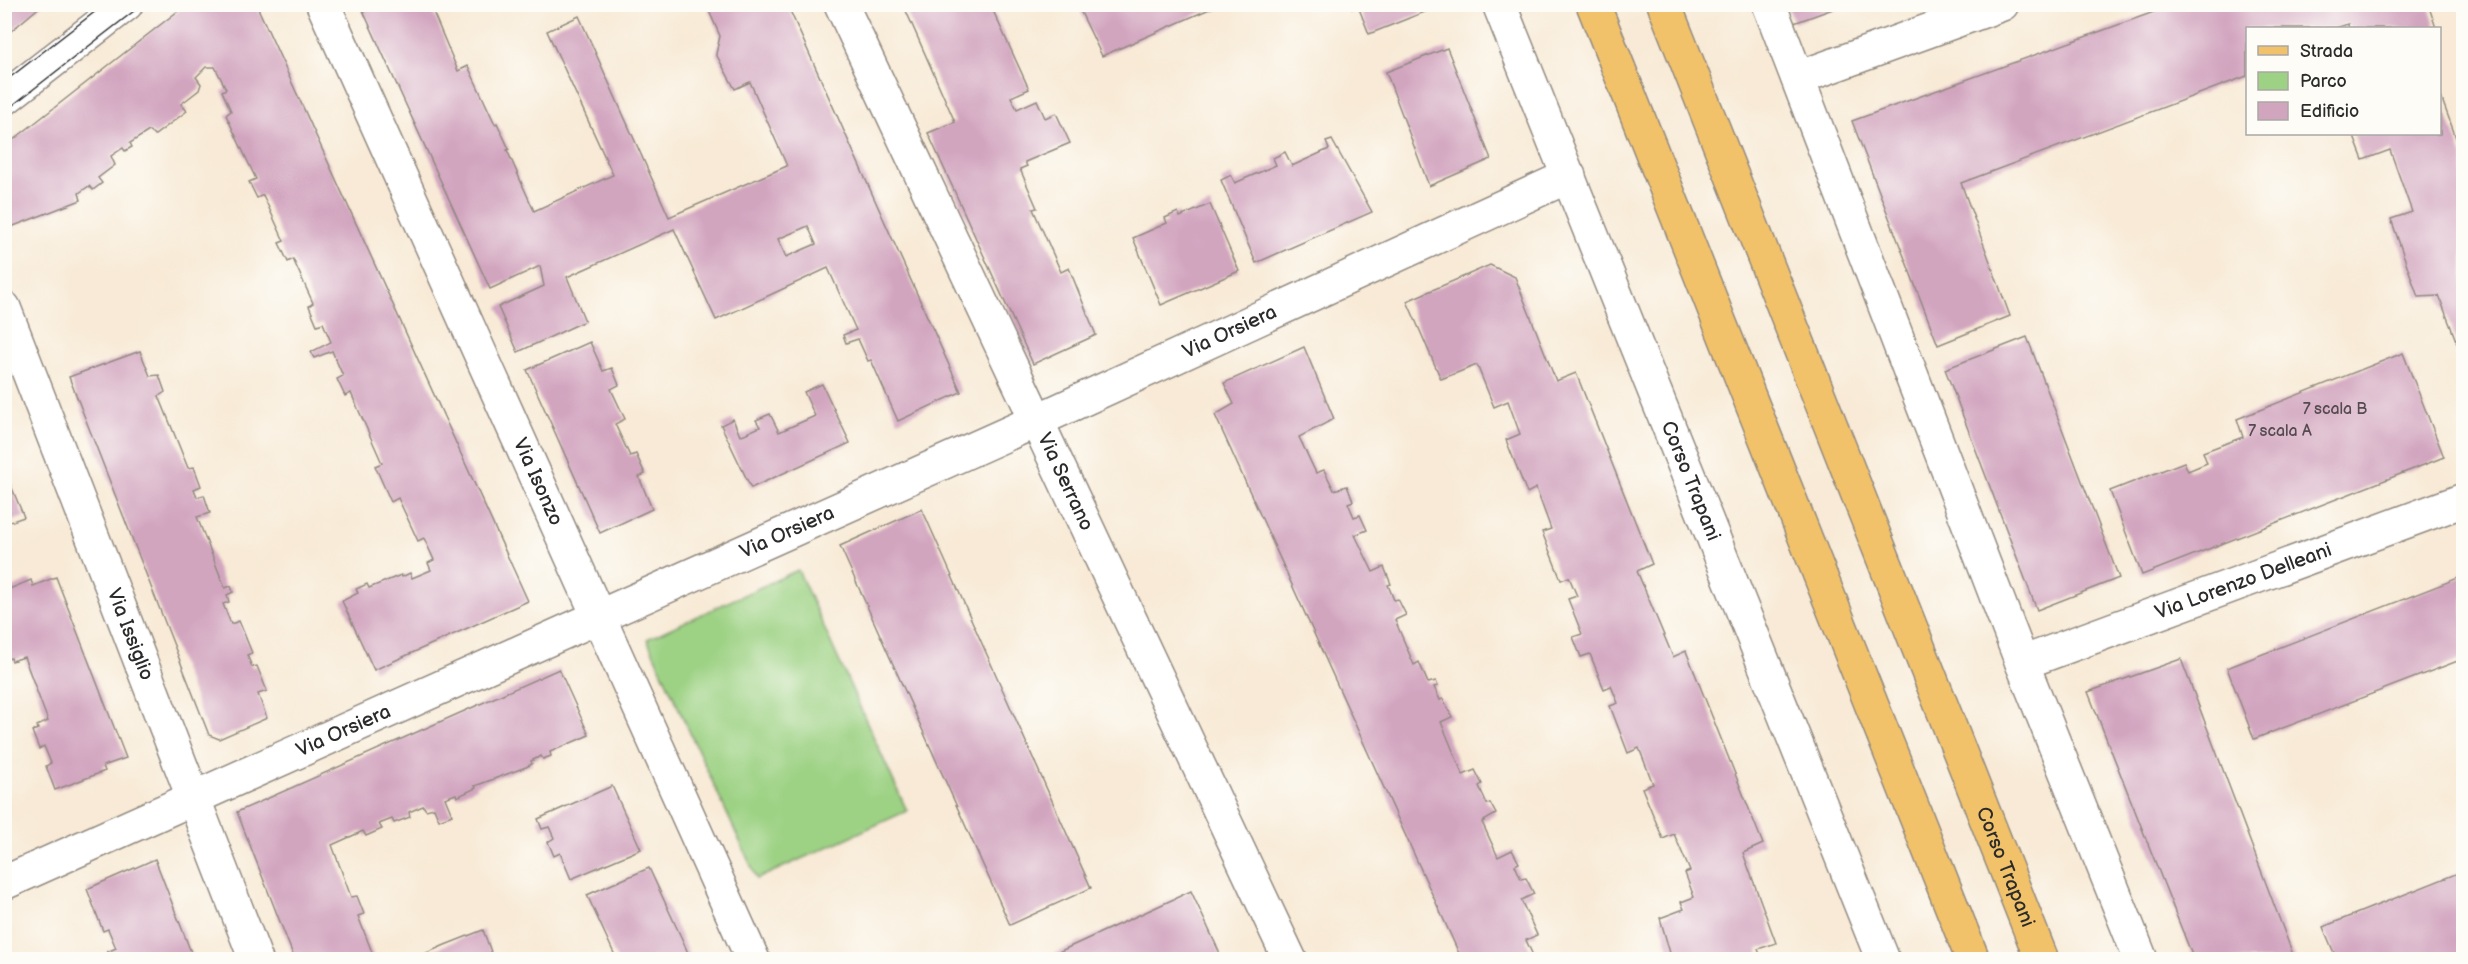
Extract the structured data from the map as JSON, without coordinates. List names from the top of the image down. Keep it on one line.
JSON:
{"streets":{"main road":["Corso Trapani"],"street":["Via Orsiera","Via Isonzo","Via Serrano","Via Lorenzo Delleani","Via Issiglio"]},"crossings":[["Via Orsiera","Via Isonzo"],["Via Orsiera","Via Serrano"],["Via Orsiera","Corso Trapani"],["Via Orsiera","Via Issiglio"]],"house_numbers":["7 scala B","7 scala A"],"legend":["Strada","Parco","Edificio"]}
